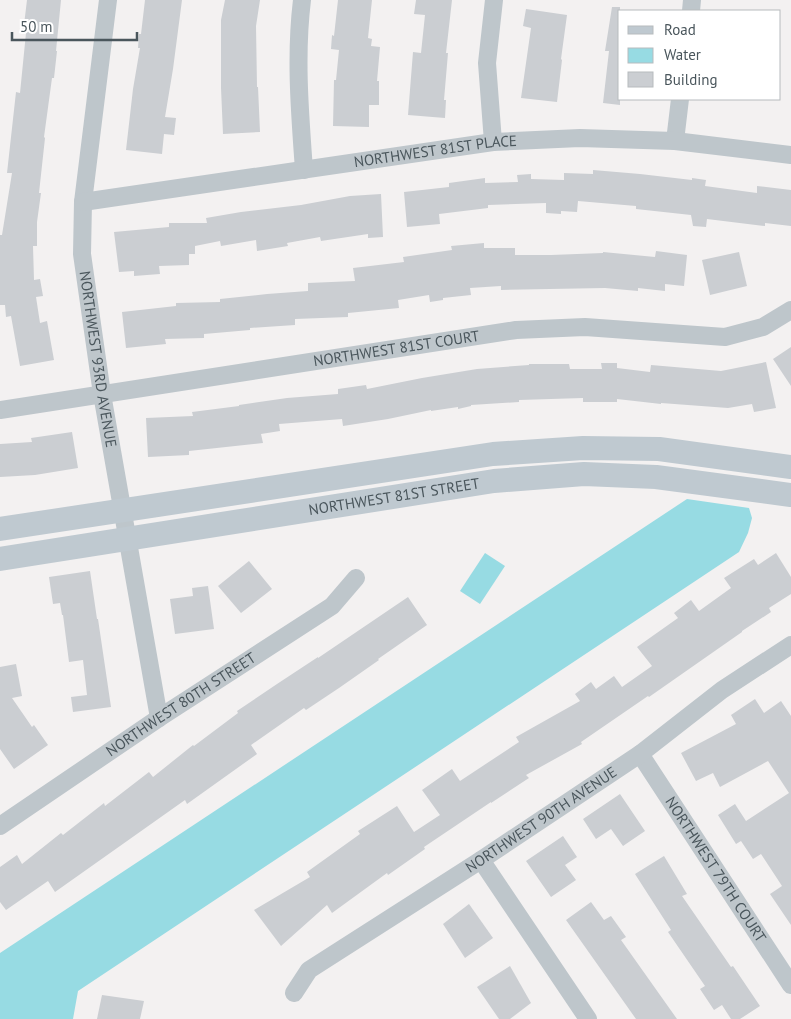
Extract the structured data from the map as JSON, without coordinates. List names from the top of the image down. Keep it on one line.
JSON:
{"streets":{"street":["NORTHWEST 81ST PLACE","NORTHWEST 81ST COURT","NORTHWEST 93RD AVENUE","NORTHWEST 81ST STREET","NORTHWEST 80TH STREET","NORTHWEST 90TH AVENUE","NORTHWEST 79TH COURT"]},"crossings":[["NORTHWEST 81ST PLACE","NORTHWEST 93RD AVENUE"],["NORTHWEST 81ST COURT","NORTHWEST 93RD AVENUE"],["NORTHWEST 93RD AVENUE","NORTHWEST 81ST STREET"],["NORTHWEST 93RD AVENUE","NORTHWEST 80TH STREET"],["NORTHWEST 90TH AVENUE","NORTHWEST 79TH COURT"]],"legend":["Road","Water","Building"],"scale_bar":"50 m"}
